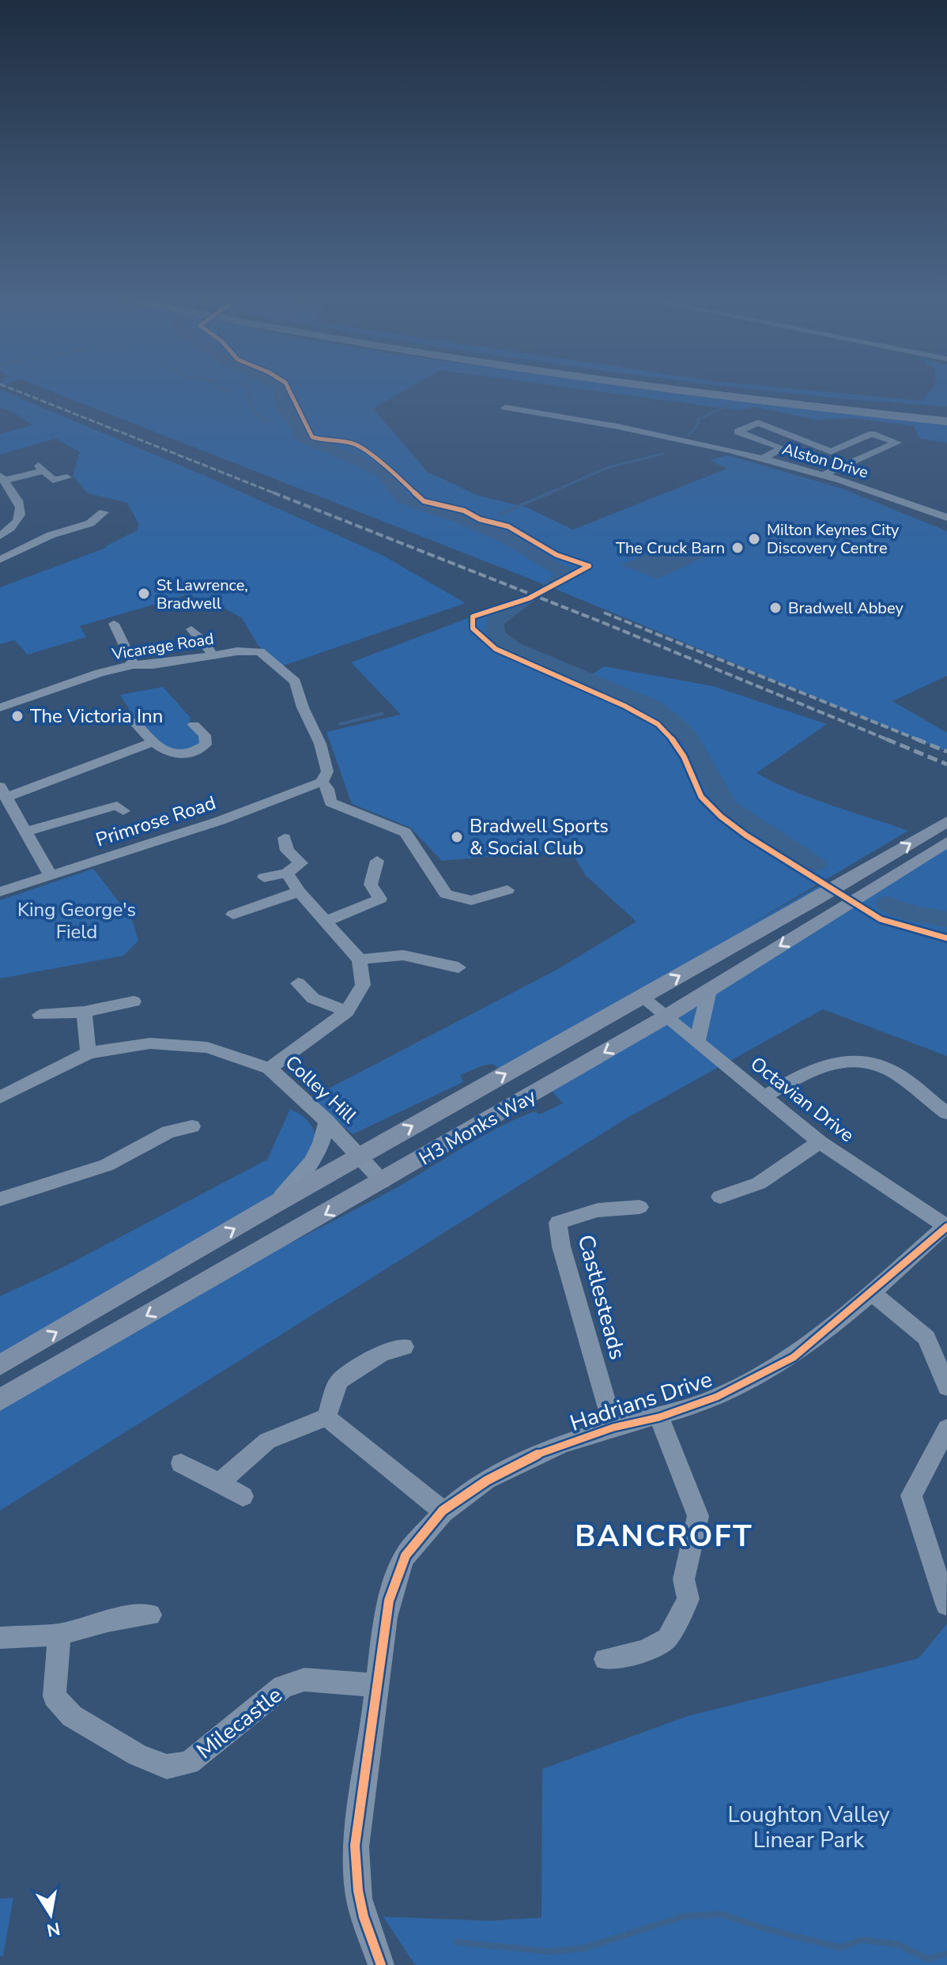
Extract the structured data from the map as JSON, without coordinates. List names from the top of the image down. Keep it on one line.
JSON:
{"streets":{"main road":["H3 Monks Way"],"street":["Alston Drive","Vicarage Road","Primrose Road","Colley Hill","Octavian Drive","Castlesteads","Hadrians Drive","Milecastle"]},"crossings":[["Vicarage Road","Primrose Road"],["Colley Hill","H3 Monks Way"],["Octavian Drive","H3 Monks Way"],["Octavian Drive","Hadrians Drive"],["Castlesteads","Hadrians Drive"],["Hadrians Drive","Milecastle"]],"districts":["BANCROFT"],"parks":["King George's Field","Loughton Valley Linear Park"],"places":["Milton Keynes City Discovery Centre","The Cruck Barn","St Lawrence, Bradwell","Bradwell Abbey","The Victoria Inn","Bradwell Sports & Social Club"],"north":"bottom"}
